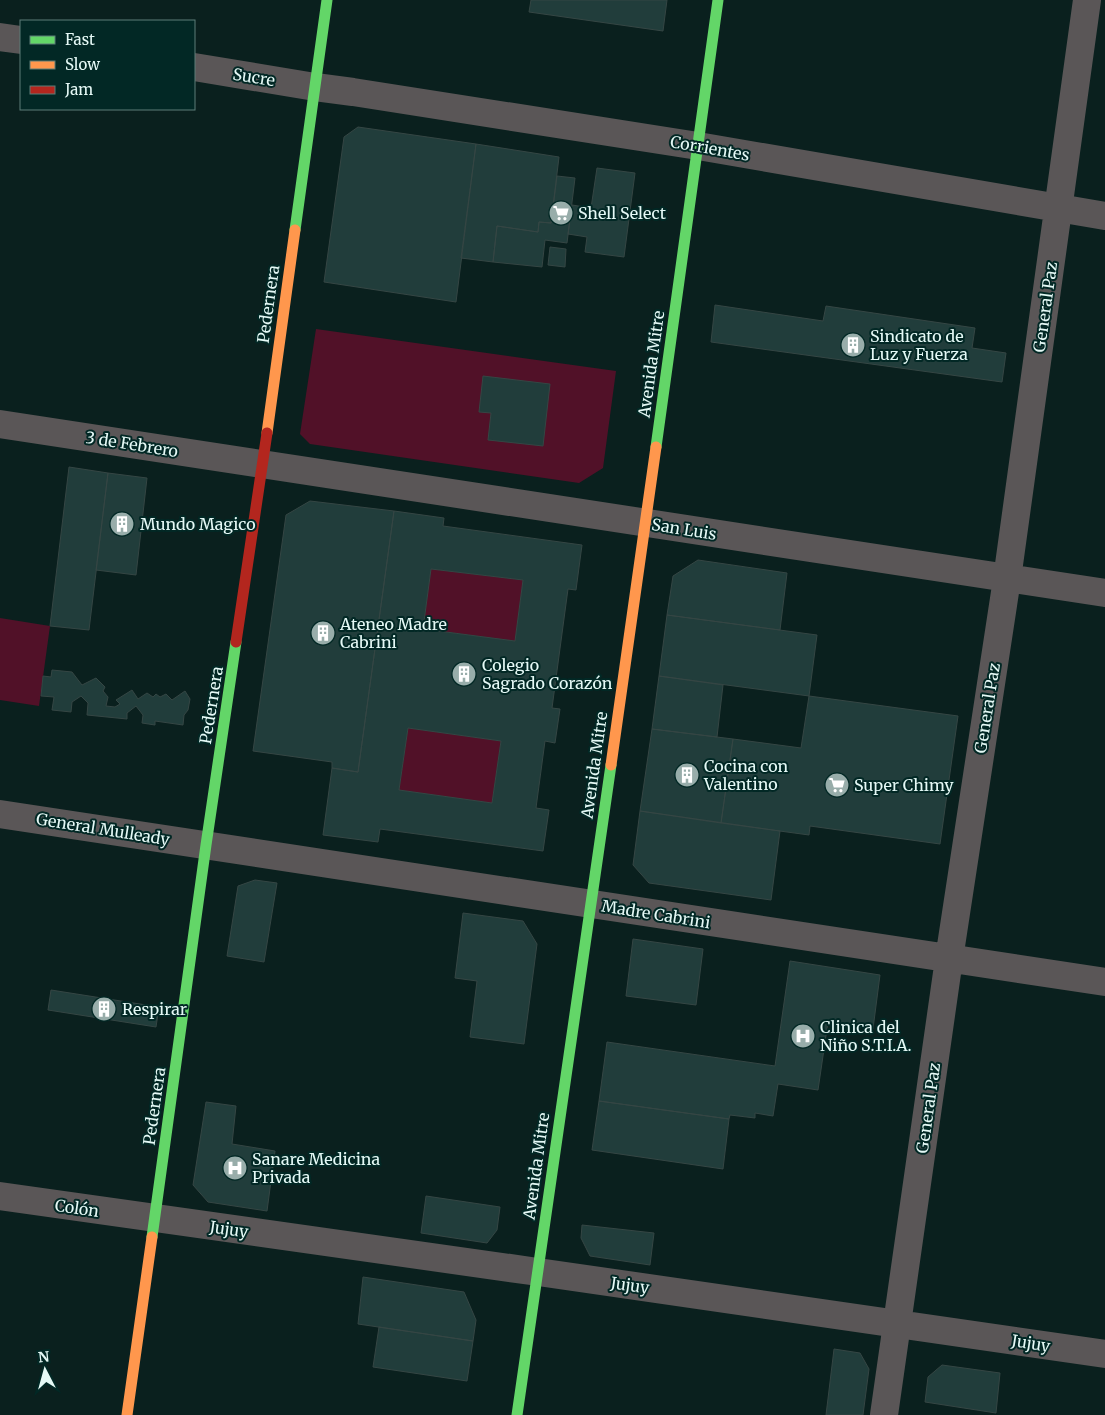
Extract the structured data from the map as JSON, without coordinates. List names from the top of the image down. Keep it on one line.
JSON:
{"streets":{"street":["Sucre","Corrientes","Pedernera","General Paz","Avenida Mitre","3 de Febrero","San Luis","General Mulleady","Madre Cabrini","Colón","Jujuy"]},"crossings":[["Sucre","Corrientes"],["Sucre","Pedernera"],["Corrientes","Pedernera"],["Corrientes","General Paz"],["Corrientes","Avenida Mitre"],["Pedernera","3 de Febrero"],["Pedernera","San Luis"],["Pedernera","General Mulleady"],["Pedernera","Madre Cabrini"],["Pedernera","Colón"],["Pedernera","Jujuy"],["General Paz","San Luis"],["General Paz","Madre Cabrini"],["General Paz","Jujuy"],["Avenida Mitre","San Luis"],["Avenida Mitre","Madre Cabrini"],["Avenida Mitre","Jujuy"],["3 de Febrero","San Luis"],["General Mulleady","Madre Cabrini"],["Colón","Jujuy"]],"places":{"supermarket":["Shell Select","Super Chimy"],"building":["Sindicato de Luz y Fuerza","Mundo Magico","Ateneo Madre Cabrini","Colegio Sagrado Corazón","Cocina con Valentino","Respirar"],"hospital":["Clinica del Niño S.T.I.A.","Sanare Medicina Privada"]},"legend":["Fast","Slow","Jam"],"north":"top"}
